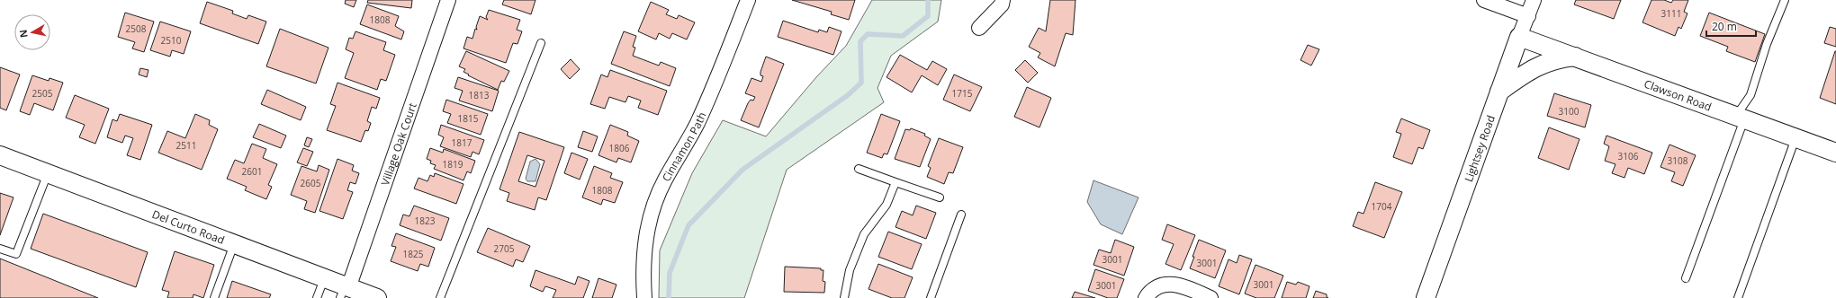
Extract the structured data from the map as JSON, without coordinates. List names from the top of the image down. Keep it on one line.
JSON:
{"streets":{"street":["Clawson Road","Village Oak Court","Cinnamon Path","Lightsey Road","Del Curto Road"]},"crossings":[["Clawson Road","Lightsey Road"],["Village Oak Court","Del Curto Road"]],"house_numbers":["3111","1808","2508","2510","2505","1715","1813","3100","1815","1817","2511","1806","3106","3108","1819","2601","2605","1808","1704","1823","2705","1825","3001","3001","3001","3001"],"scale_bar":"20 m","north":"left"}
